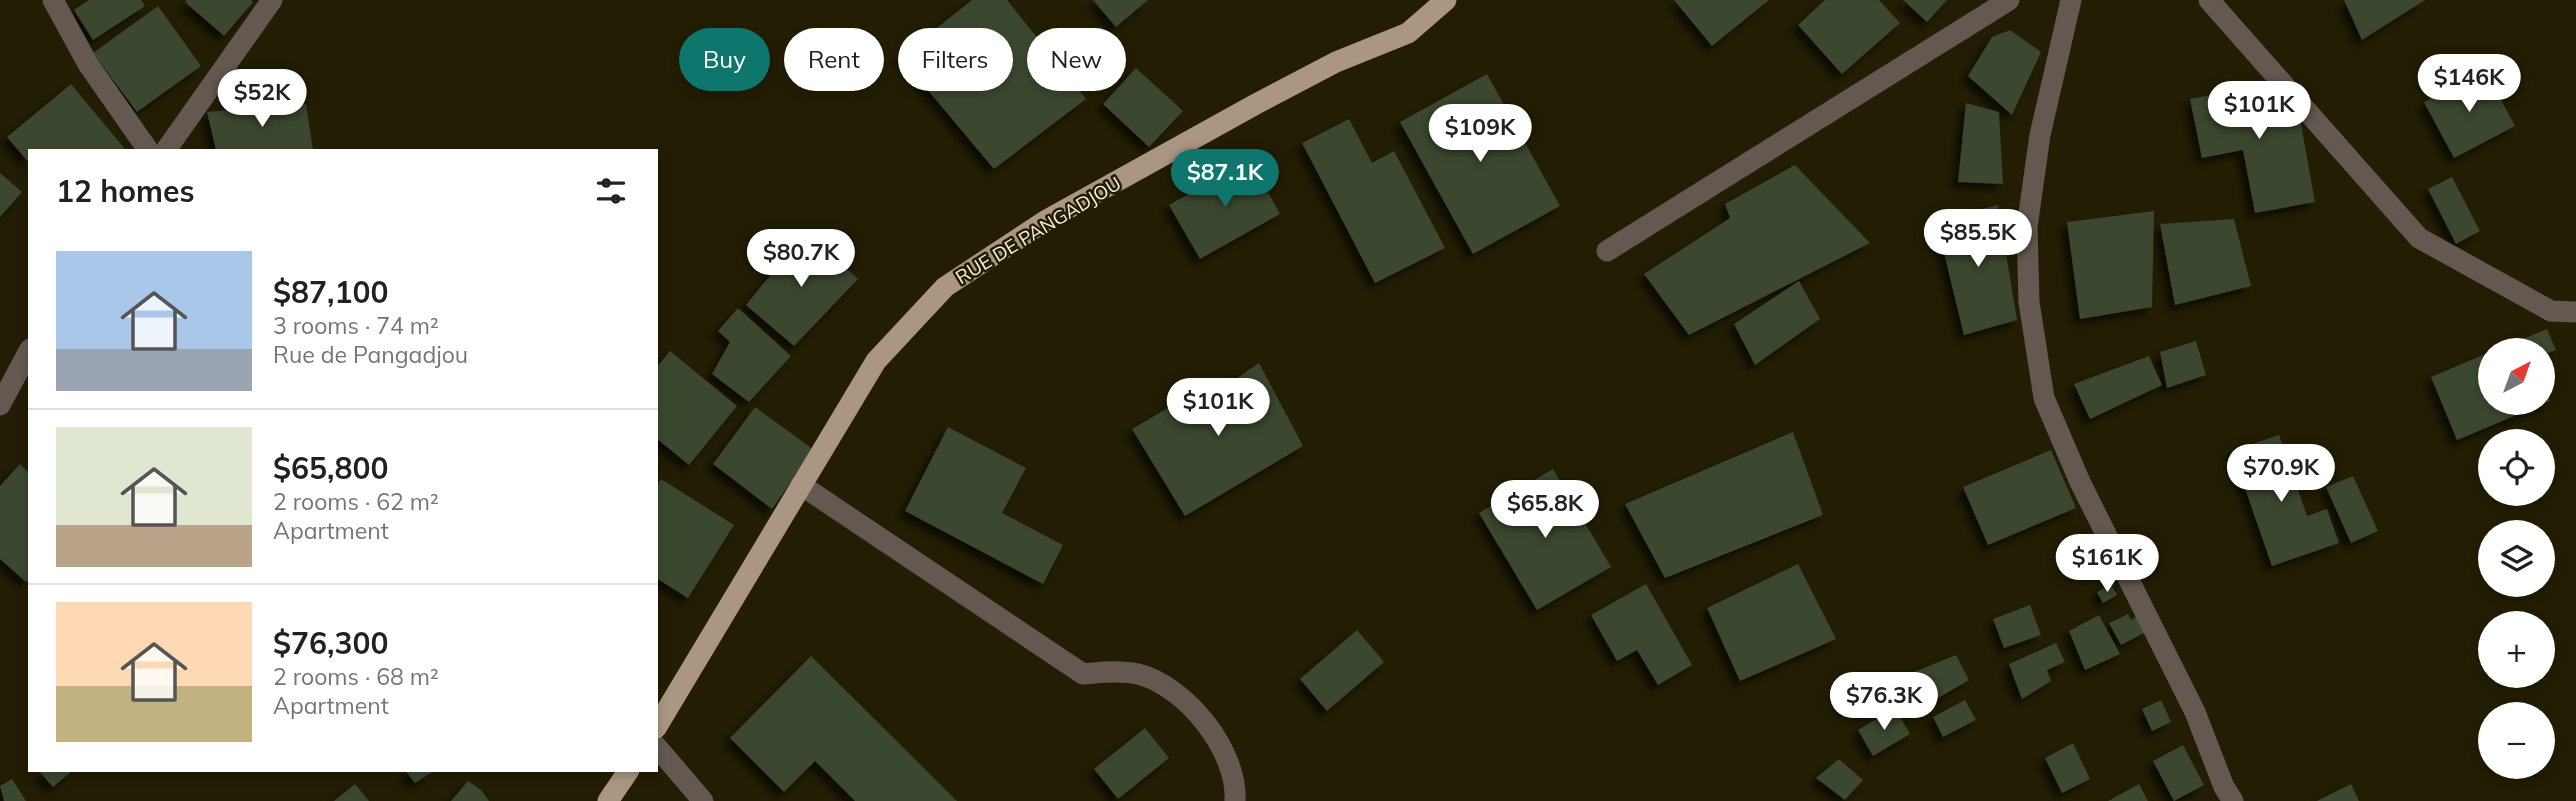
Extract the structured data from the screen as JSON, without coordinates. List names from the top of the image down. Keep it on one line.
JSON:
{"streets":{"main road":["RUE DE PANGADJOU"]},"north":"top right","page":{"chip":["Buy","Rent","Filters","New"],"price":["$146K","$52K","$101K","$109K","$87.1K","$85.5K","$80.7K","$101K","$70.9K","$65.8K","$161K","$76.3K"],"heading":"12 homes","list":[{"name":"$87,100","note":"3 rooms · 74 m² · Rue de Pangadjou"},{"name":"$65,800","note":"2 rooms · 62 m² · Apartment"},{"name":"$76,300","note":"2 rooms · 68 m² · Apartment"}],"map_buttons":["+","−"]}}
